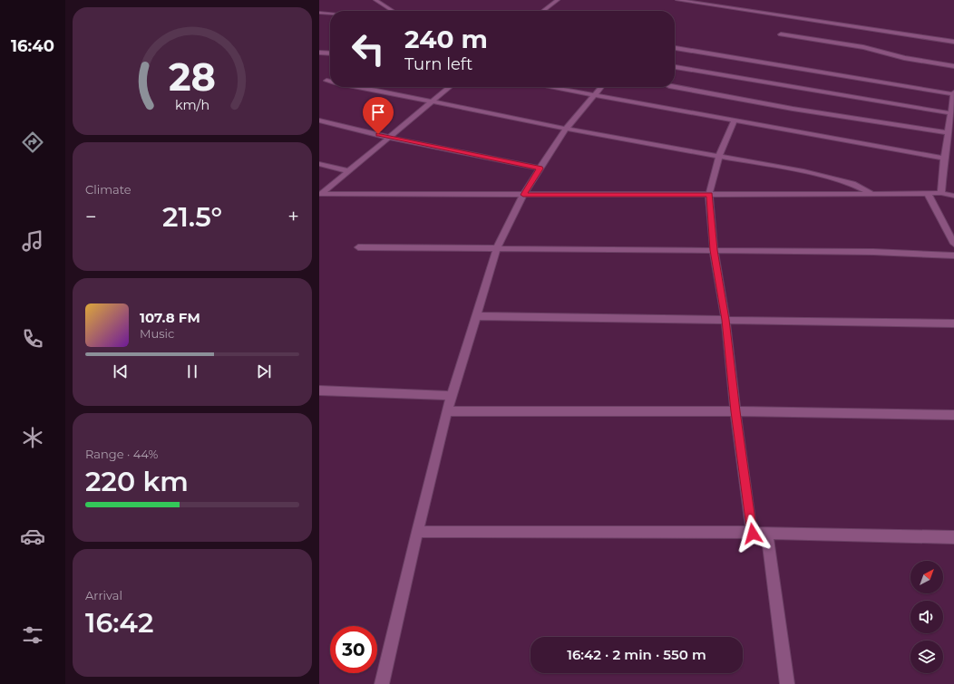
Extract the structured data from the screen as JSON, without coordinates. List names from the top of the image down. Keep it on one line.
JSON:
{"north":"top right","page":{"tabs":"16:40","turn":["240 m","Turn left"],"tile":["Climate",["Range · 44%","220 km"],["Arrival","16:42"]],"heat":["−","21.5°","+"],"song":["107.8 FM","Music"],"limit":"30","trip":"16:42 · 2 min · 550 m","gauge":["28","km/h"]}}
